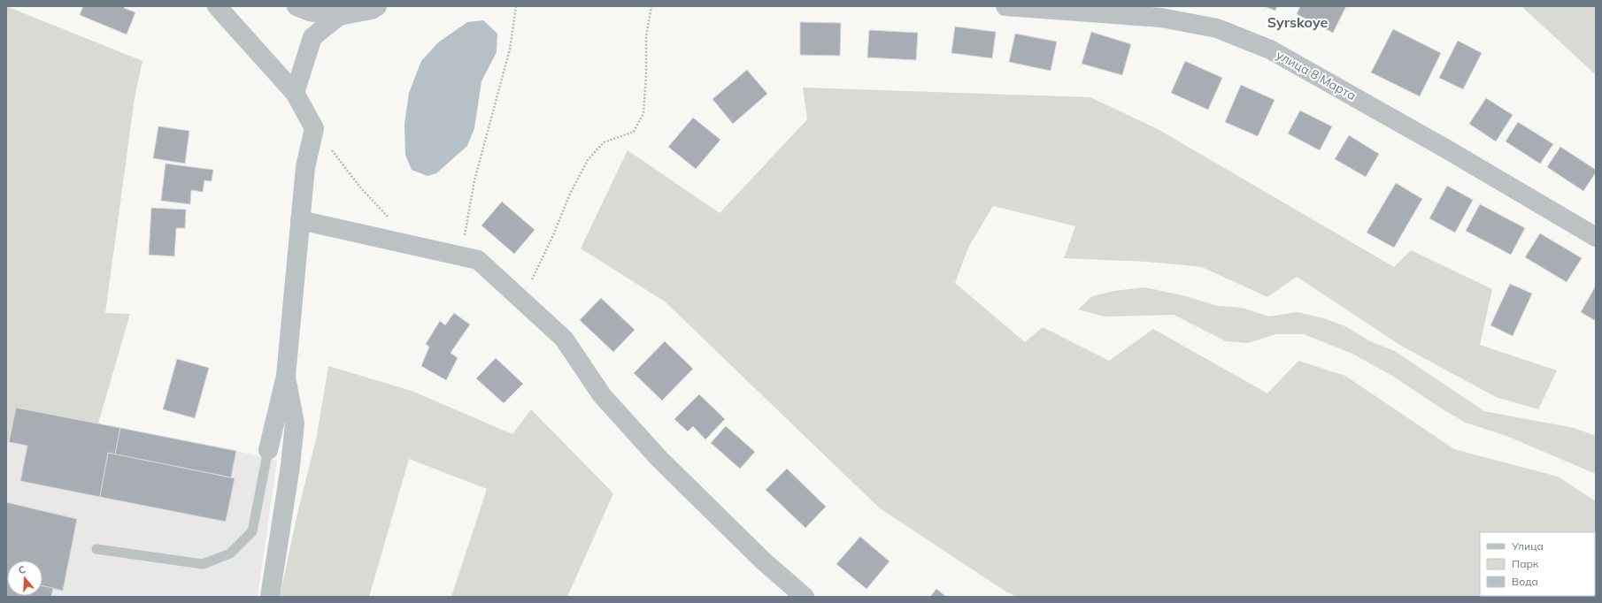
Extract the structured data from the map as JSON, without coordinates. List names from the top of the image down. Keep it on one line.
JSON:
{"streets":{"street":["улица 8 Марта"]},"districts":["Syrskoye"],"legend":["Улица","Парк","Вода"],"north":"top"}
